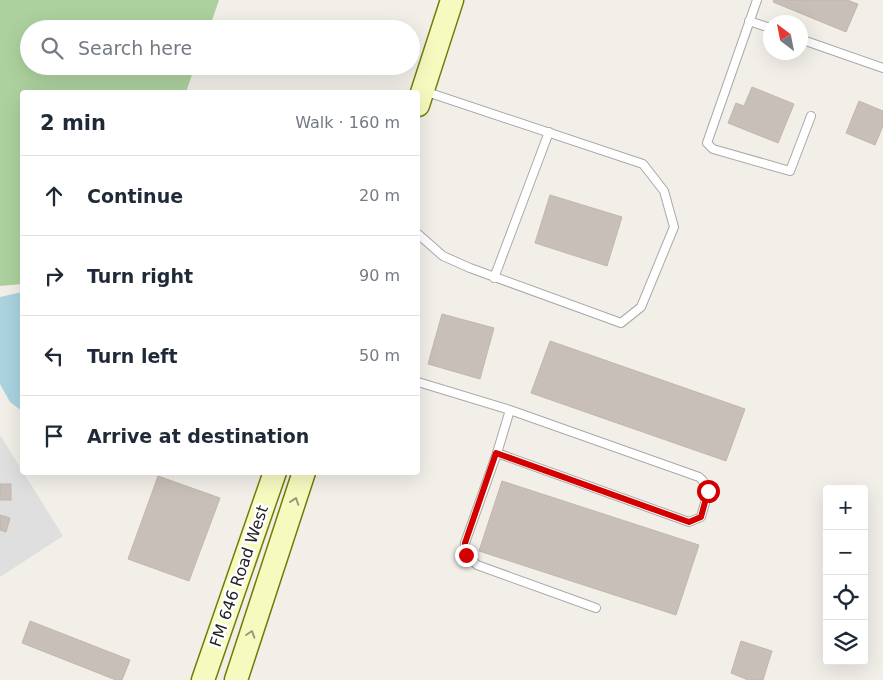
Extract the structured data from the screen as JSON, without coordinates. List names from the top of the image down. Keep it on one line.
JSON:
{"streets":{"main road":["FM 646 Road West"]},"north":"top left","page":{"search":"Search here","heading":["2 min","Walk · 160 m"],"list":[["Continue","20 m"],["Turn right","90 m"],["Turn left","50 m"],"Arrive at destination"],"map_buttons":["+","−"]}}
